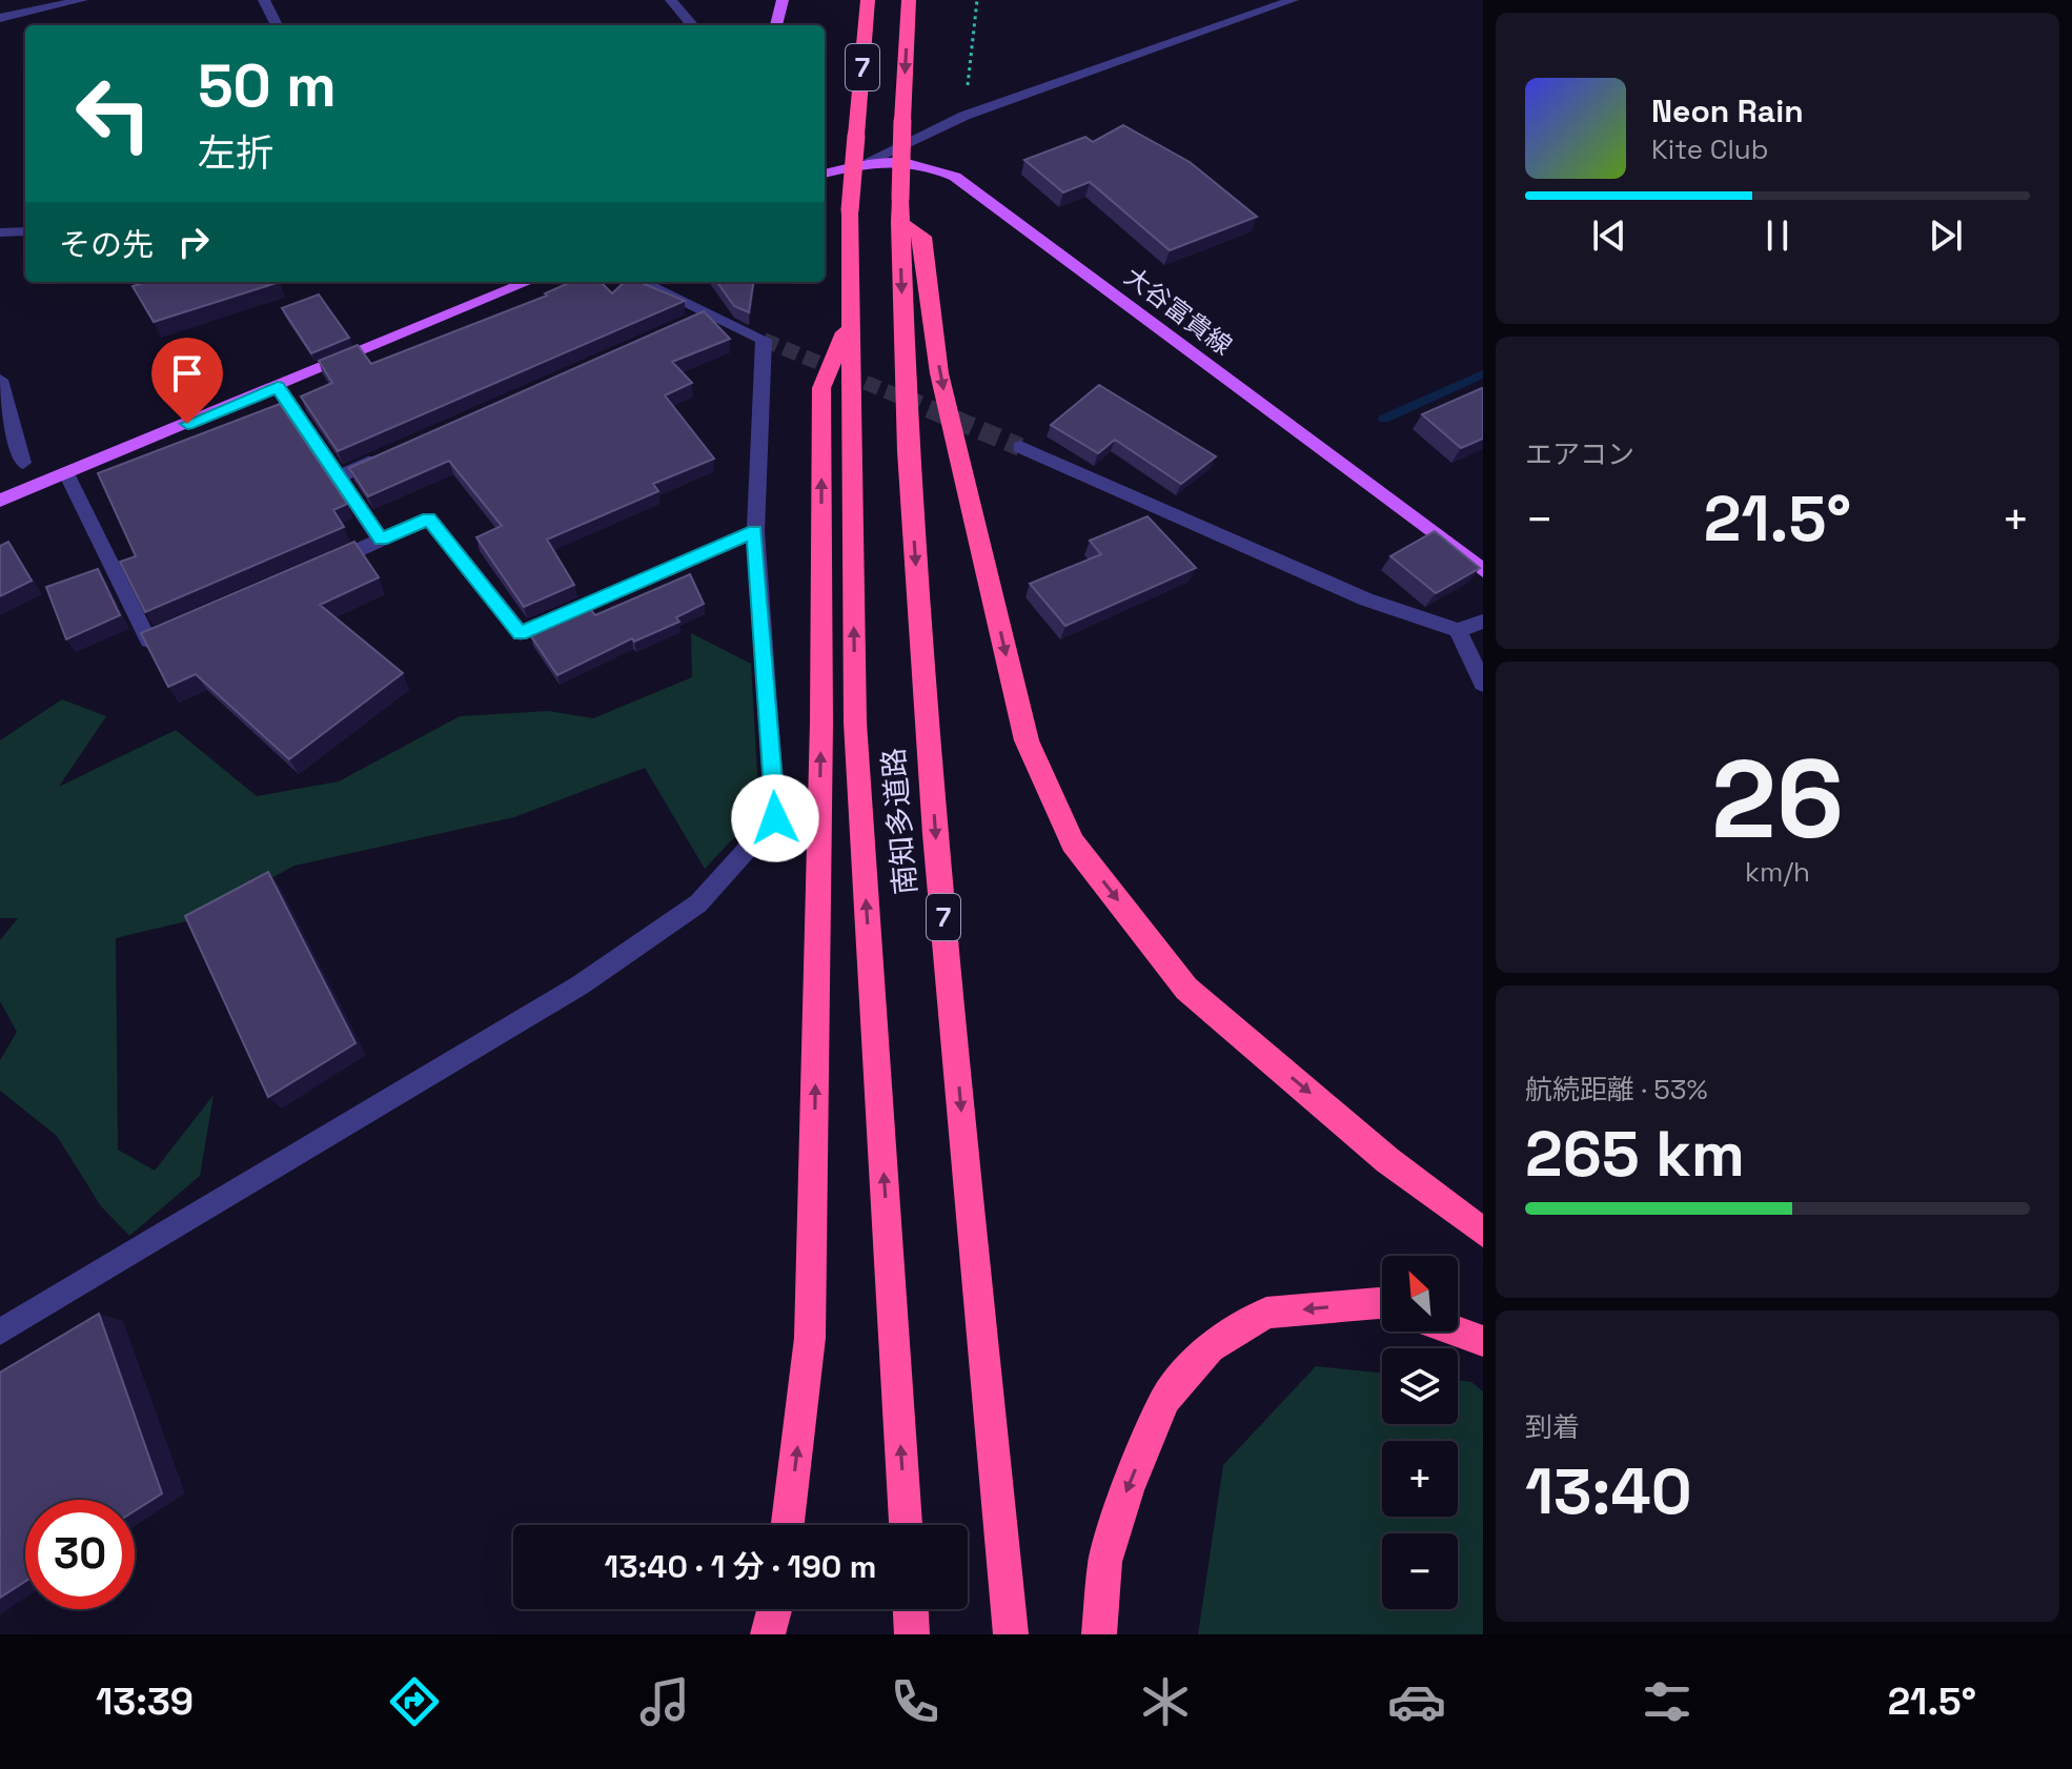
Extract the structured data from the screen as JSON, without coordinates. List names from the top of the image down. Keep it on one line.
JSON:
{"streets":{"highway":["7","南知多道路"],"main road":["大谷富貴線"]},"north":"top left","page":{"turn":["50 m","左折"],"song":["Neon Rain","Kite Club"],"then":"その先","tile":["エアコン",["26","km/h"],["航続距離 · 53%","265 km"],["到着","13:40"]],"heat":["−","21.5°","+"],"map_buttons":["+","−"],"limit":"30","trip":"13:40 · 1 分 · 190 m","tabs":["13:39","21.5°"]}}
